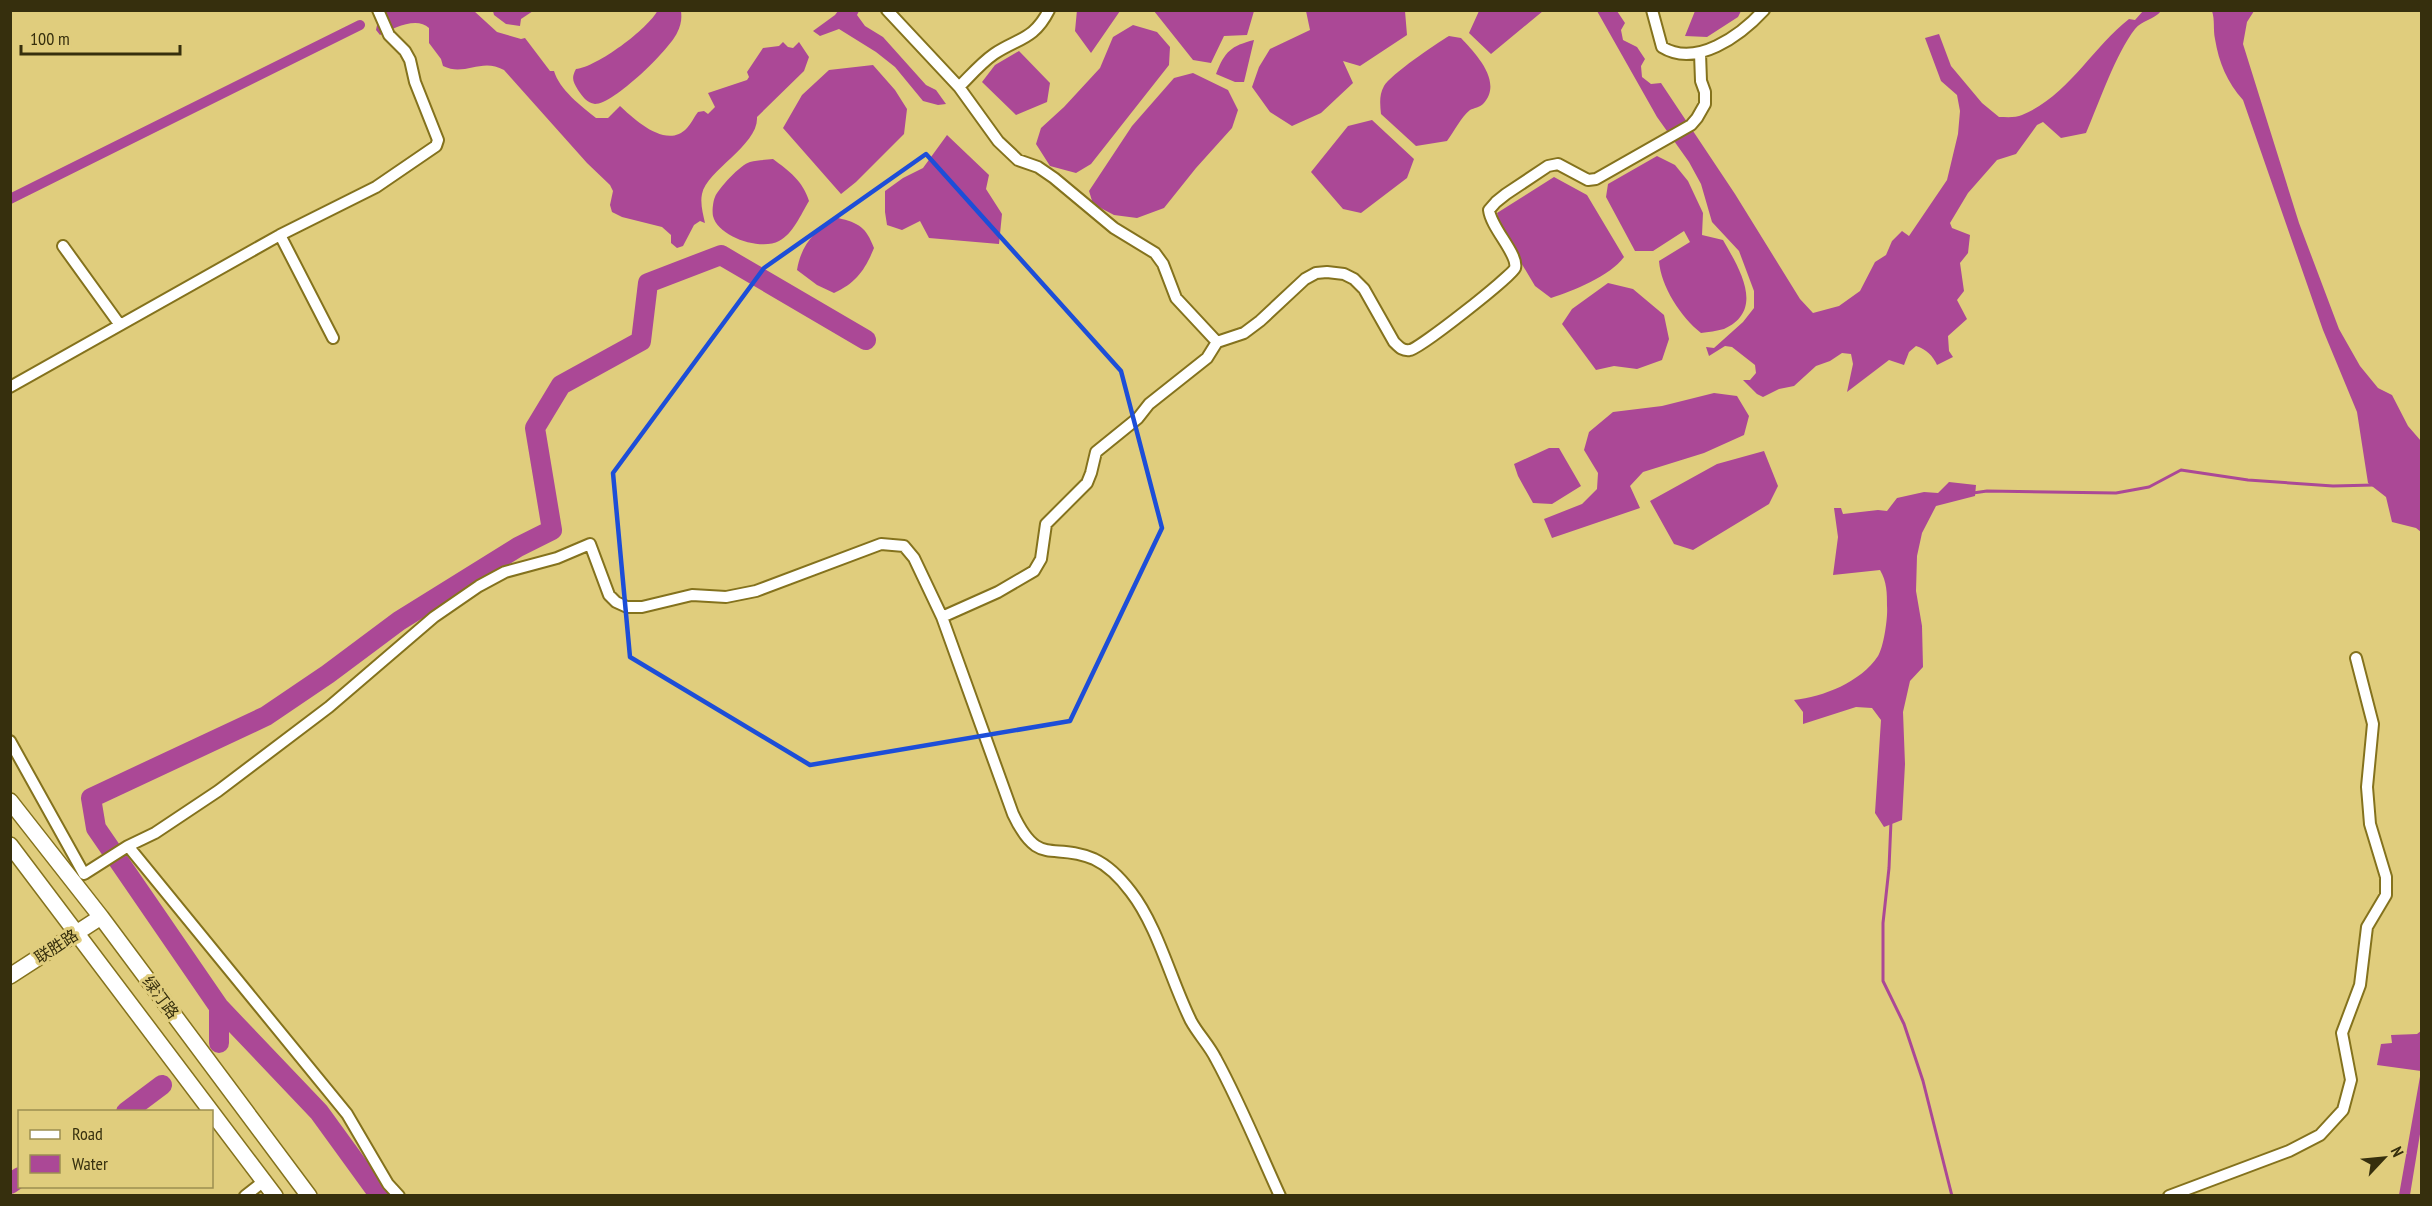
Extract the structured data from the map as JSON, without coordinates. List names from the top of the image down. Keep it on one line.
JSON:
{"streets":{"main road":["联胜路","绿汀路"]},"crossings":[["联胜路","绿汀路"]],"legend":["Road","Water"],"scale_bar":"100 m","north":"top right"}
